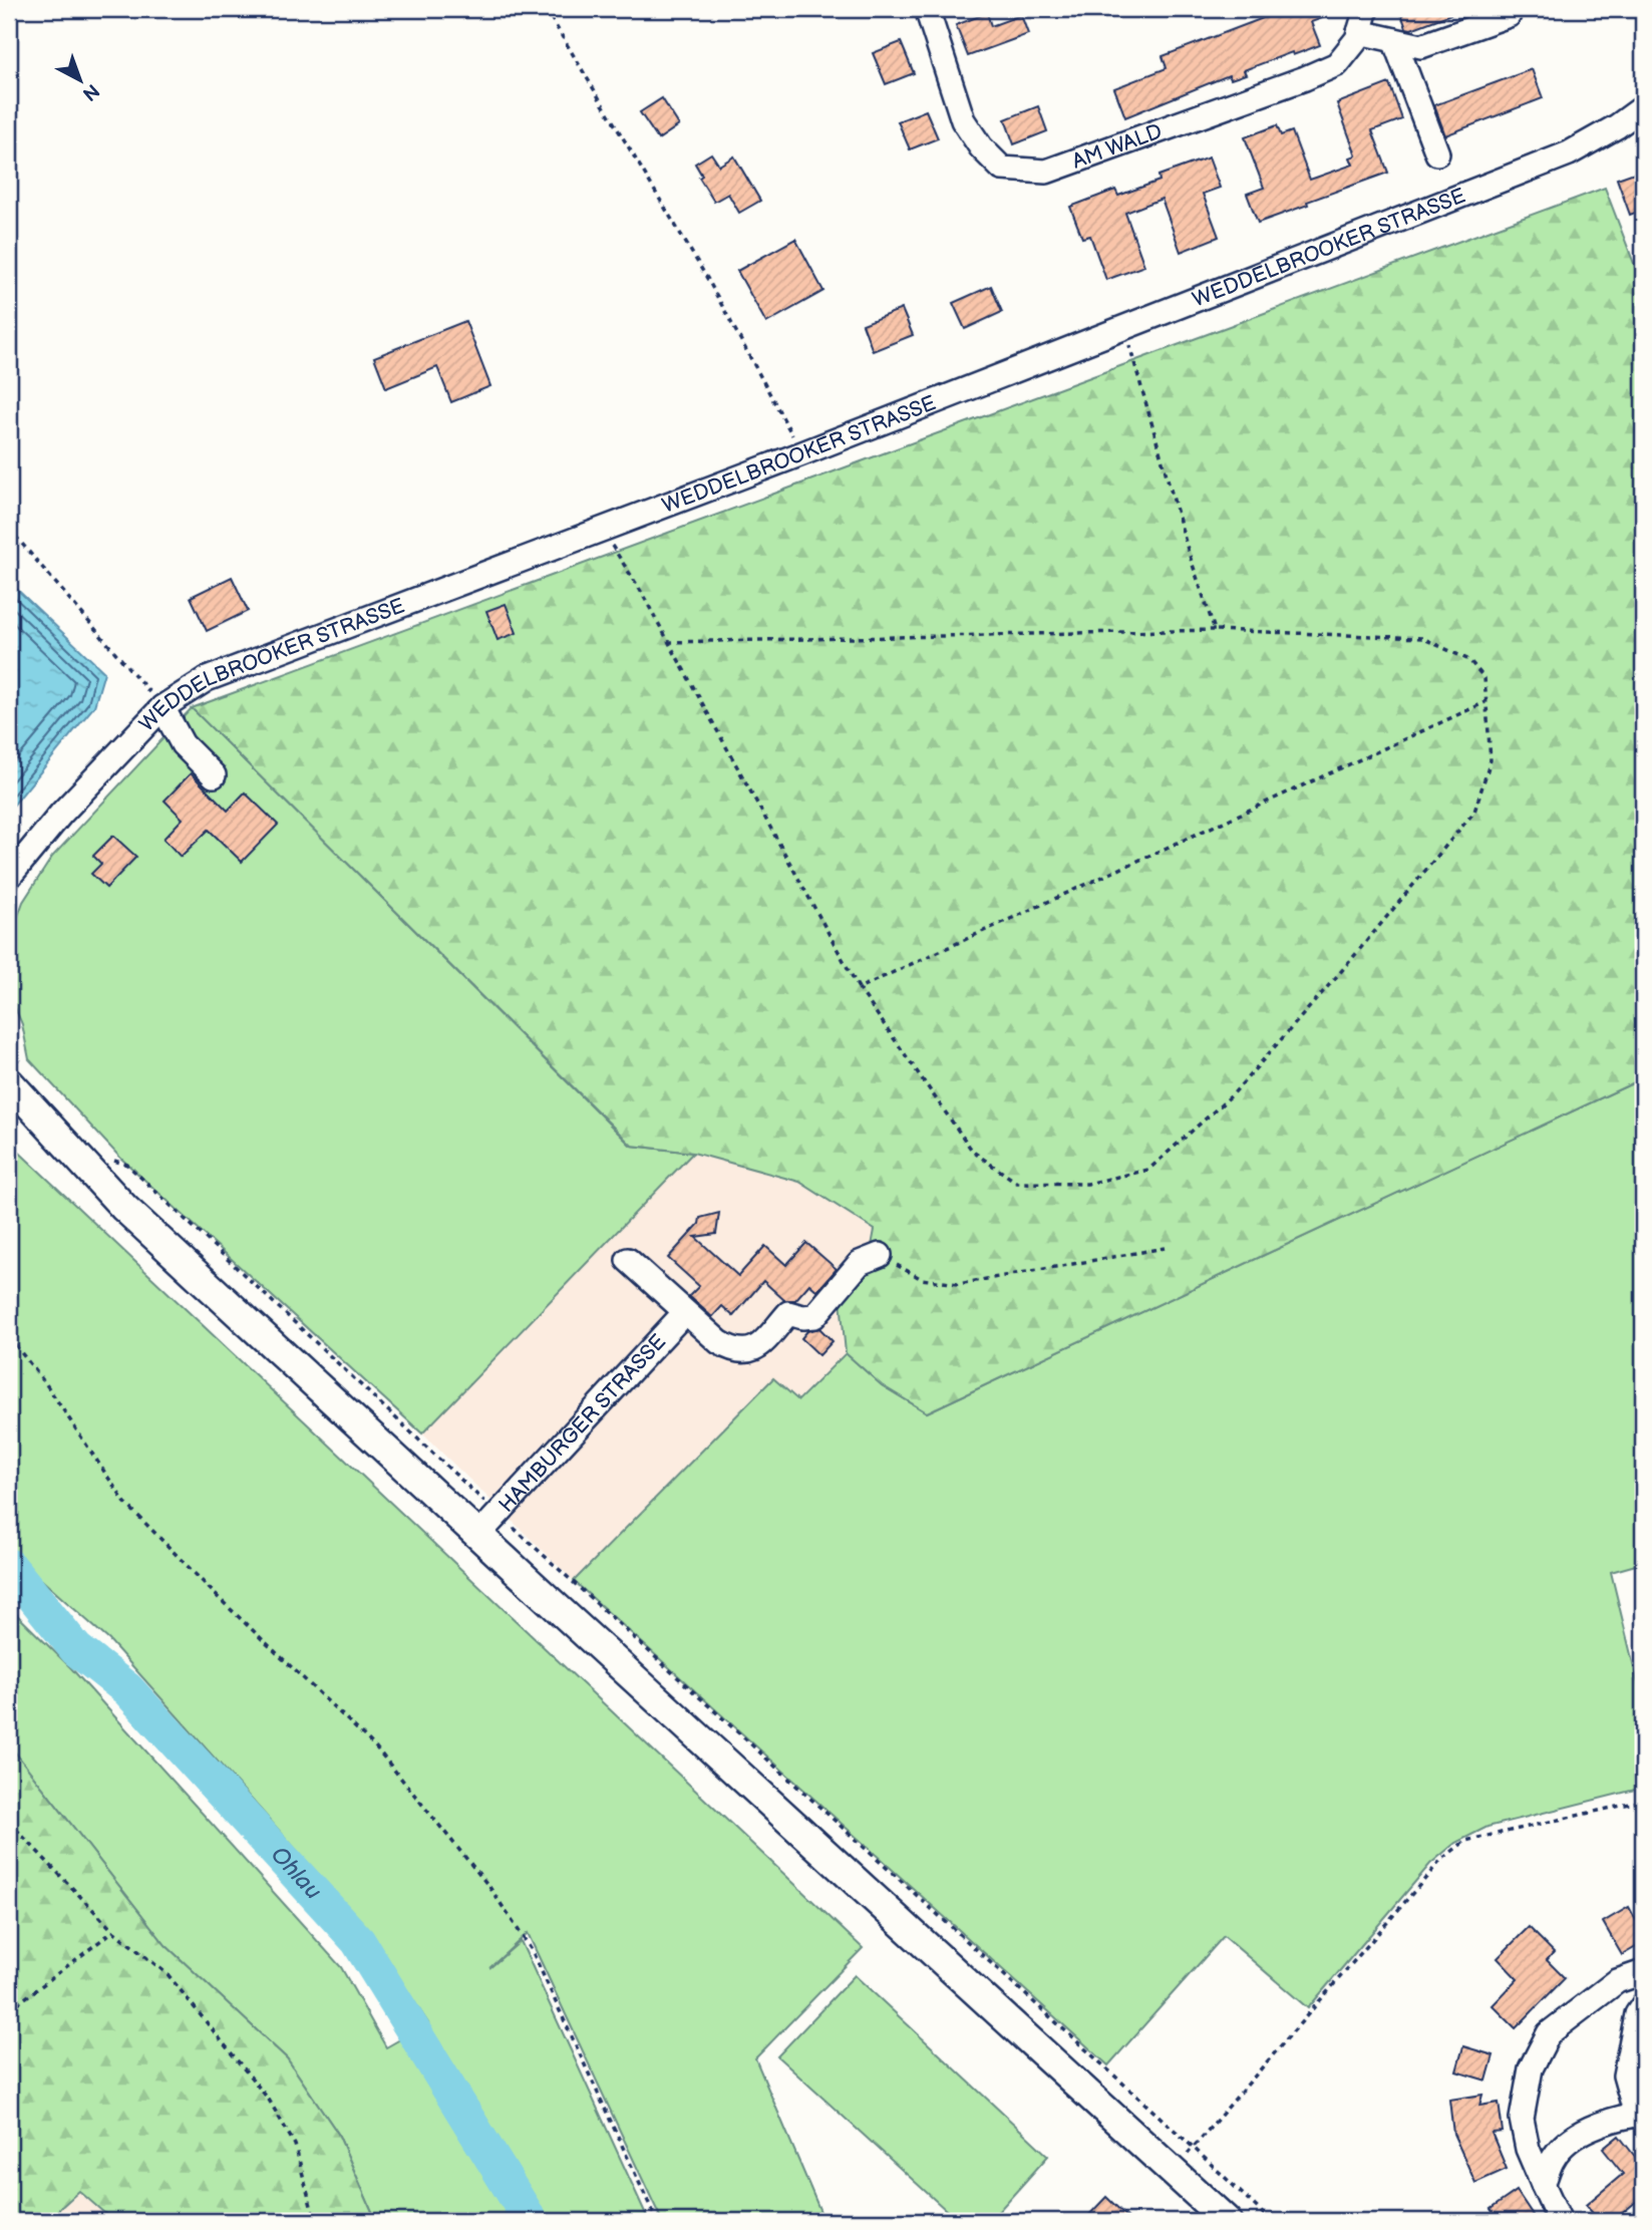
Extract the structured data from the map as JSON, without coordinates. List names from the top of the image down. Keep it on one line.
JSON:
{"streets":{"street":["AM WALD","WEDDELBROOKER STRASSE","HAMBURGER STRASSE"]},"water":["Ohlau"],"north":"bottom right"}
